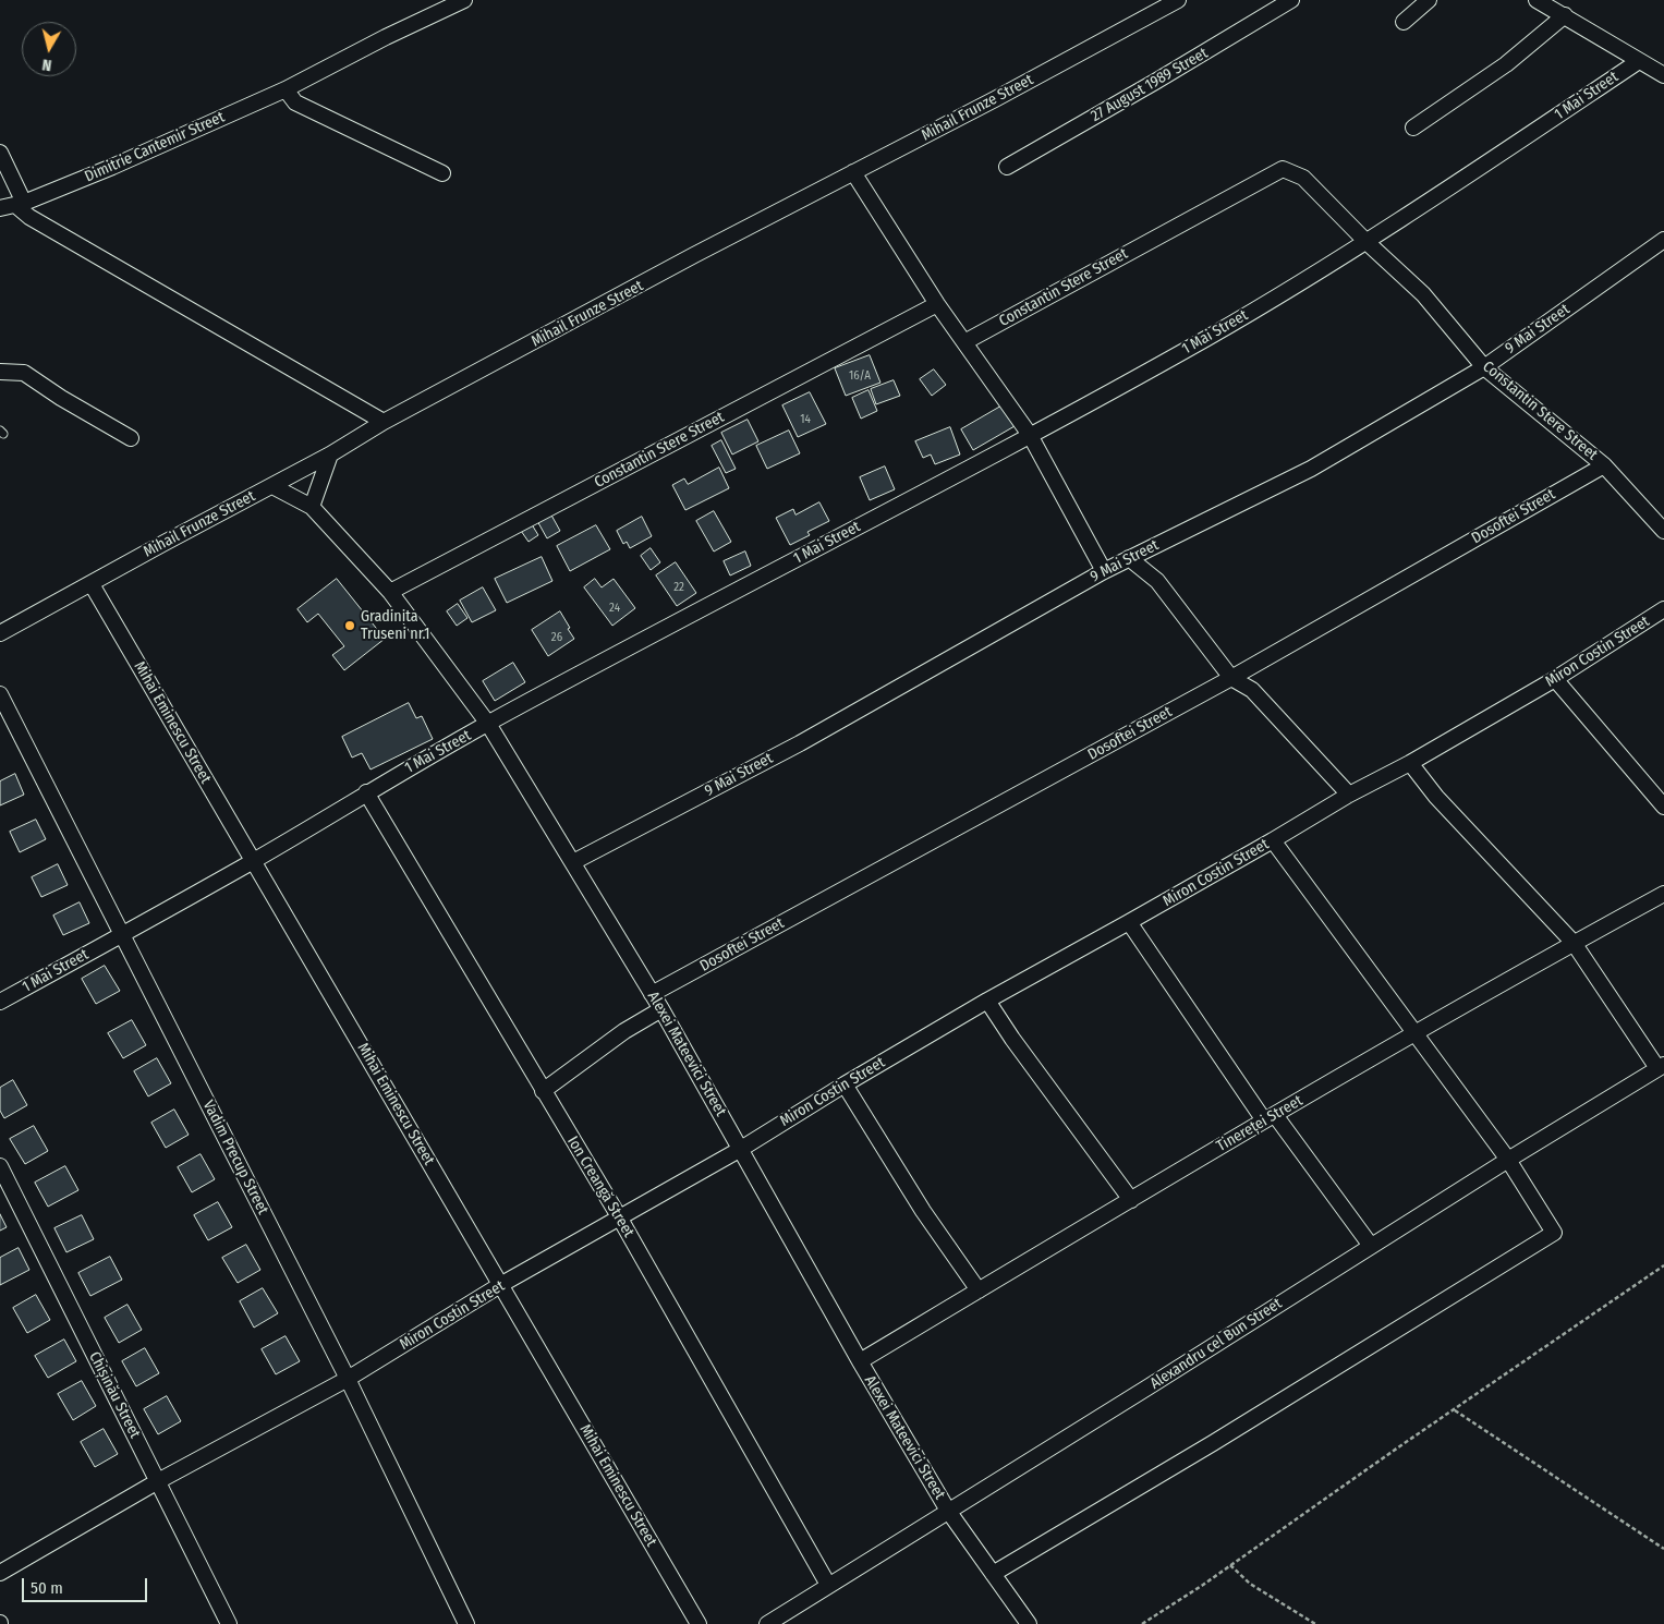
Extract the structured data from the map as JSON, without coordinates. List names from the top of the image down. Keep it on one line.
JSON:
{"streets":{"street":["27 August 1989 Street","1 Mai Street","Mihail Frunze Street","Dimitrie Cantemir Street","Constantin Stere Street","9 Mai Street","Dosoftei Street","Miron Costin Street","Mihai Eminescu Street","Alexei Mateevici Street","Tinereței Street","Vadim Precup Street","Ion Creangă Street","Alexandru cel Bun Street","Chișinău Street"]},"crossings":[["1 Mai Street","Constantin Stere Street"],["1 Mai Street","Mihai Eminescu Street"],["1 Mai Street","Alexei Mateevici Street"],["1 Mai Street","Vadim Precup Street"],["1 Mai Street","Ion Creangă Street"],["Mihail Frunze Street","Mihai Eminescu Street"],["Mihail Frunze Street","Alexei Mateevici Street"],["Constantin Stere Street","9 Mai Street"],["Constantin Stere Street","Dosoftei Street"],["Constantin Stere Street","Alexei Mateevici Street"],["9 Mai Street","Alexei Mateevici Street"],["Dosoftei Street","Alexei Mateevici Street"],["Miron Costin Street","Mihai Eminescu Street"],["Miron Costin Street","Alexei Mateevici Street"],["Miron Costin Street","Vadim Precup Street"],["Miron Costin Street","Ion Creangă Street"],["Miron Costin Street","Chișinău Street"],["Alexei Mateevici Street","Tinereței Street"],["Alexei Mateevici Street","Alexandru cel Bun Street"],["Ion Creangă Street","Alexandru cel Bun Street"]],"places":["Gradinita Truseni nr.1"],"house_numbers":["16/A","14","22","24","26"],"scale_bar":"50 m","north":"bottom"}
